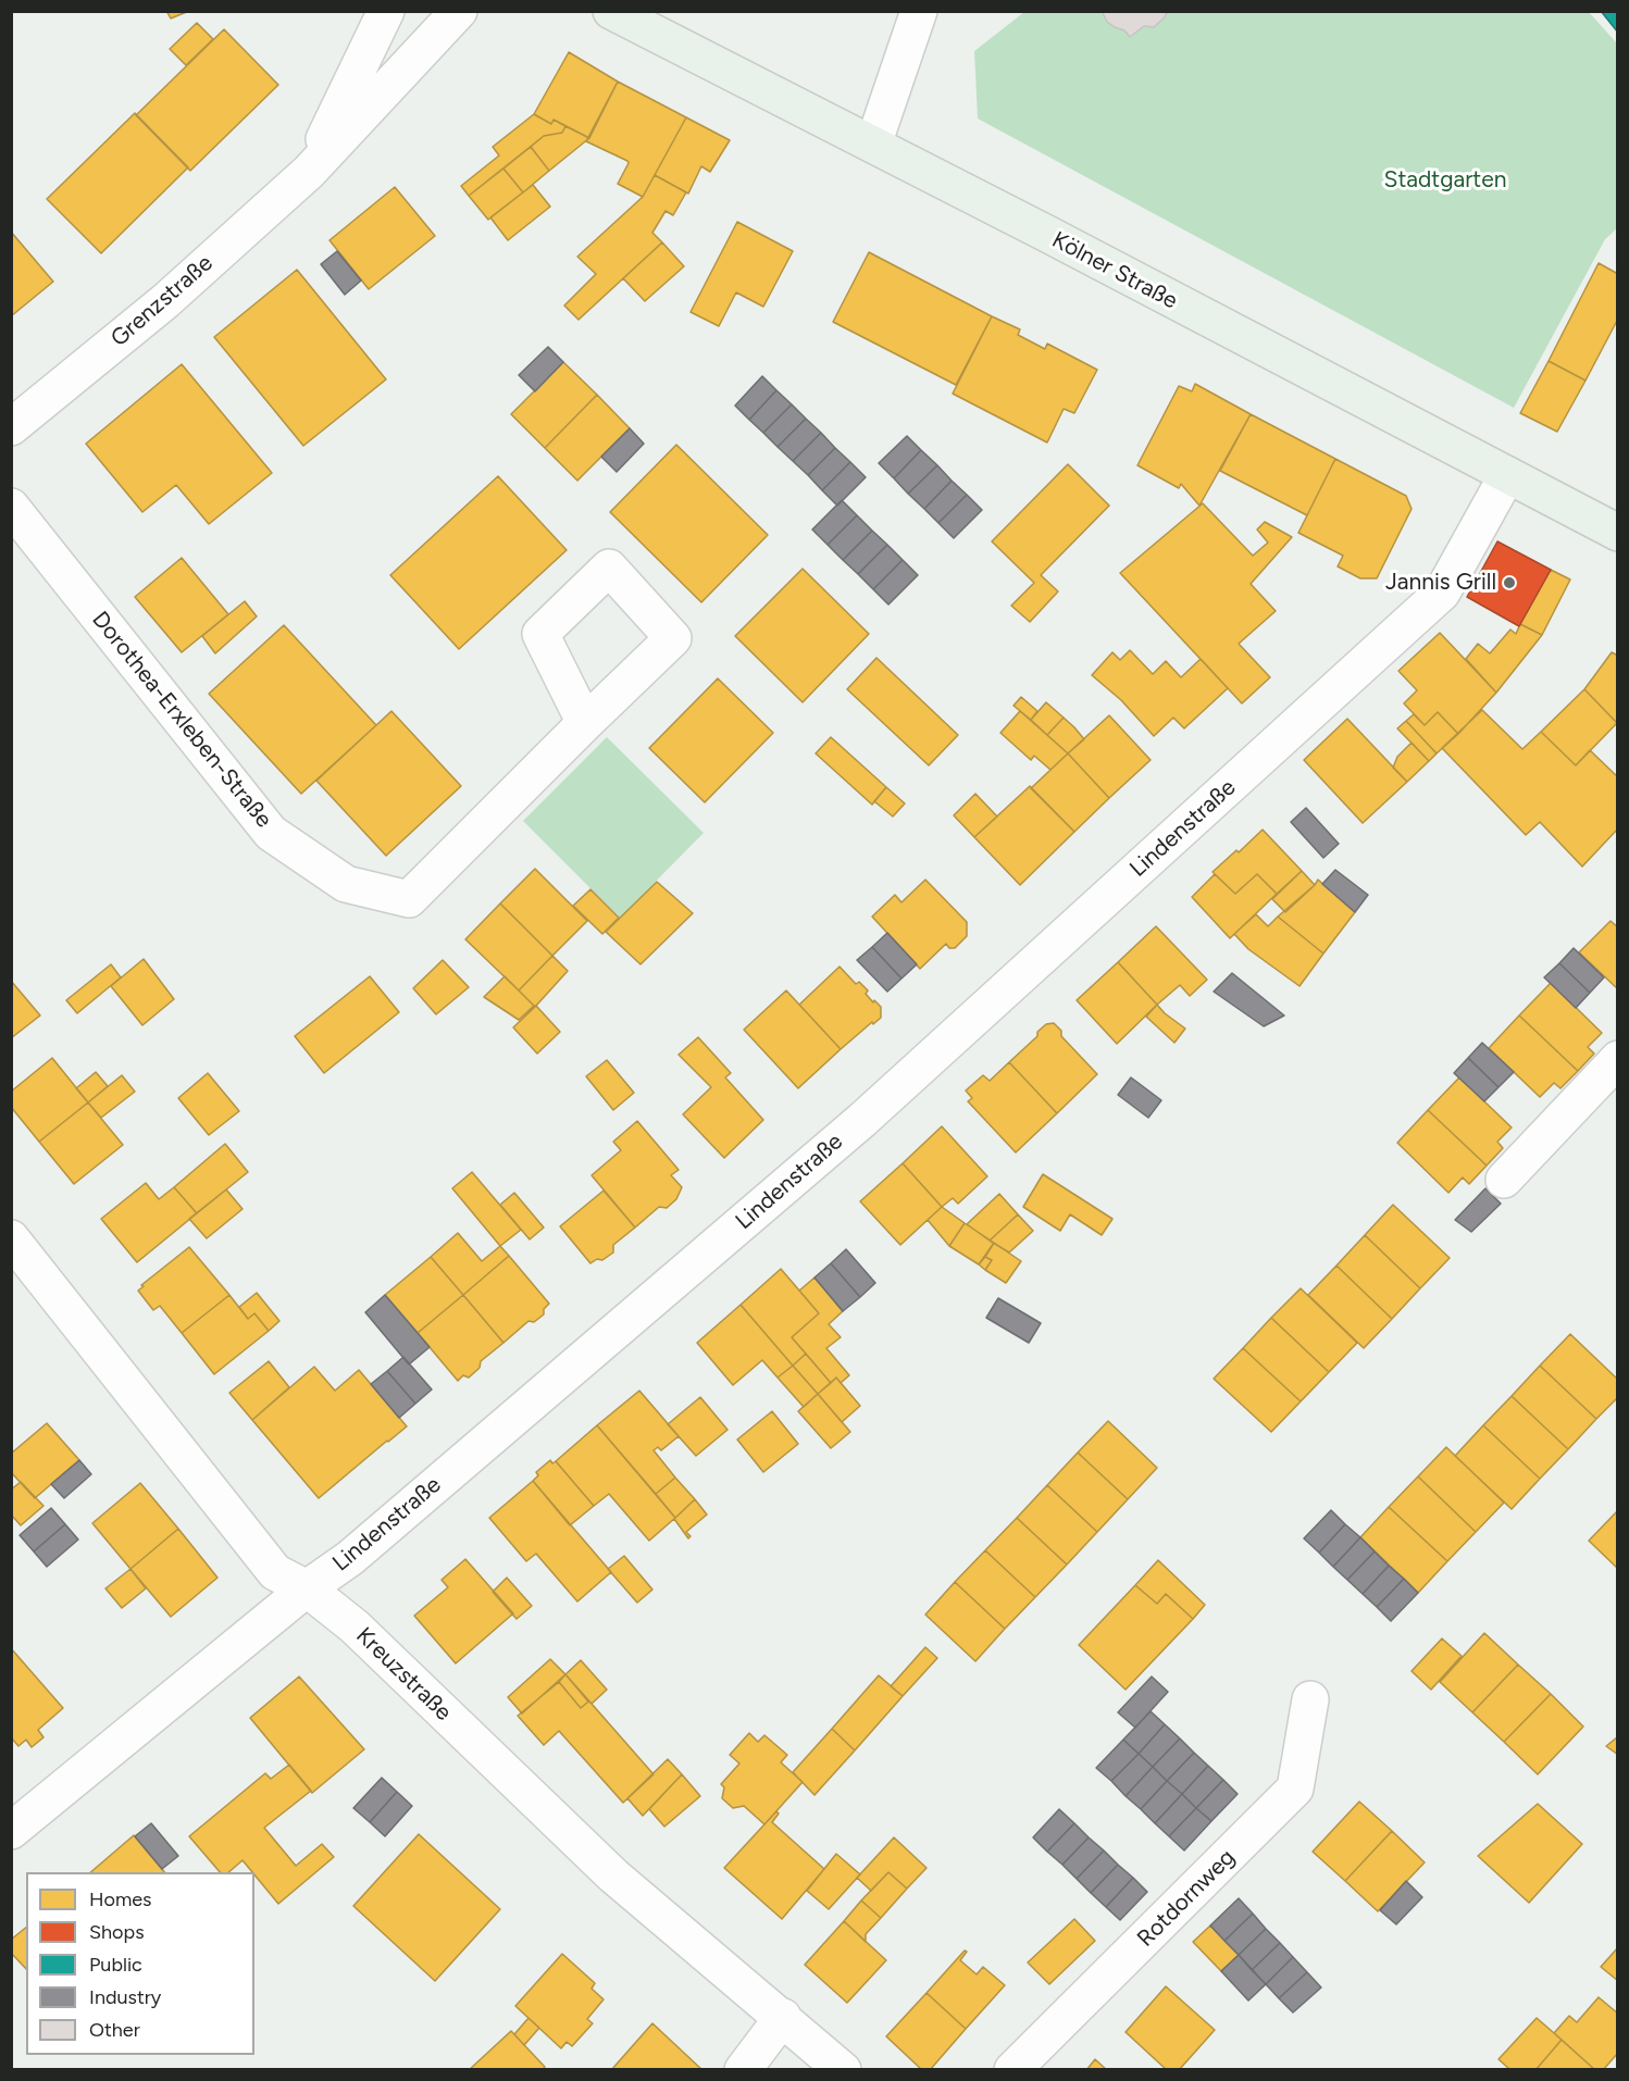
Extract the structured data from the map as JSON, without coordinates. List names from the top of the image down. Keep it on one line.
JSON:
{"streets":{"main road":["Kölner Straße"],"street":["Grenzstraße","Dorothea-Erxleben-Straße","Lindenstraße","Kreuzstraße","Rotdornweg"]},"crossings":[["Kölner Straße","Lindenstraße"],["Lindenstraße","Kreuzstraße"]],"parks":["Stadtgarten"],"places":["Jannis Grill"],"legend":["Homes","Shops","Public","Industry","Other"]}
